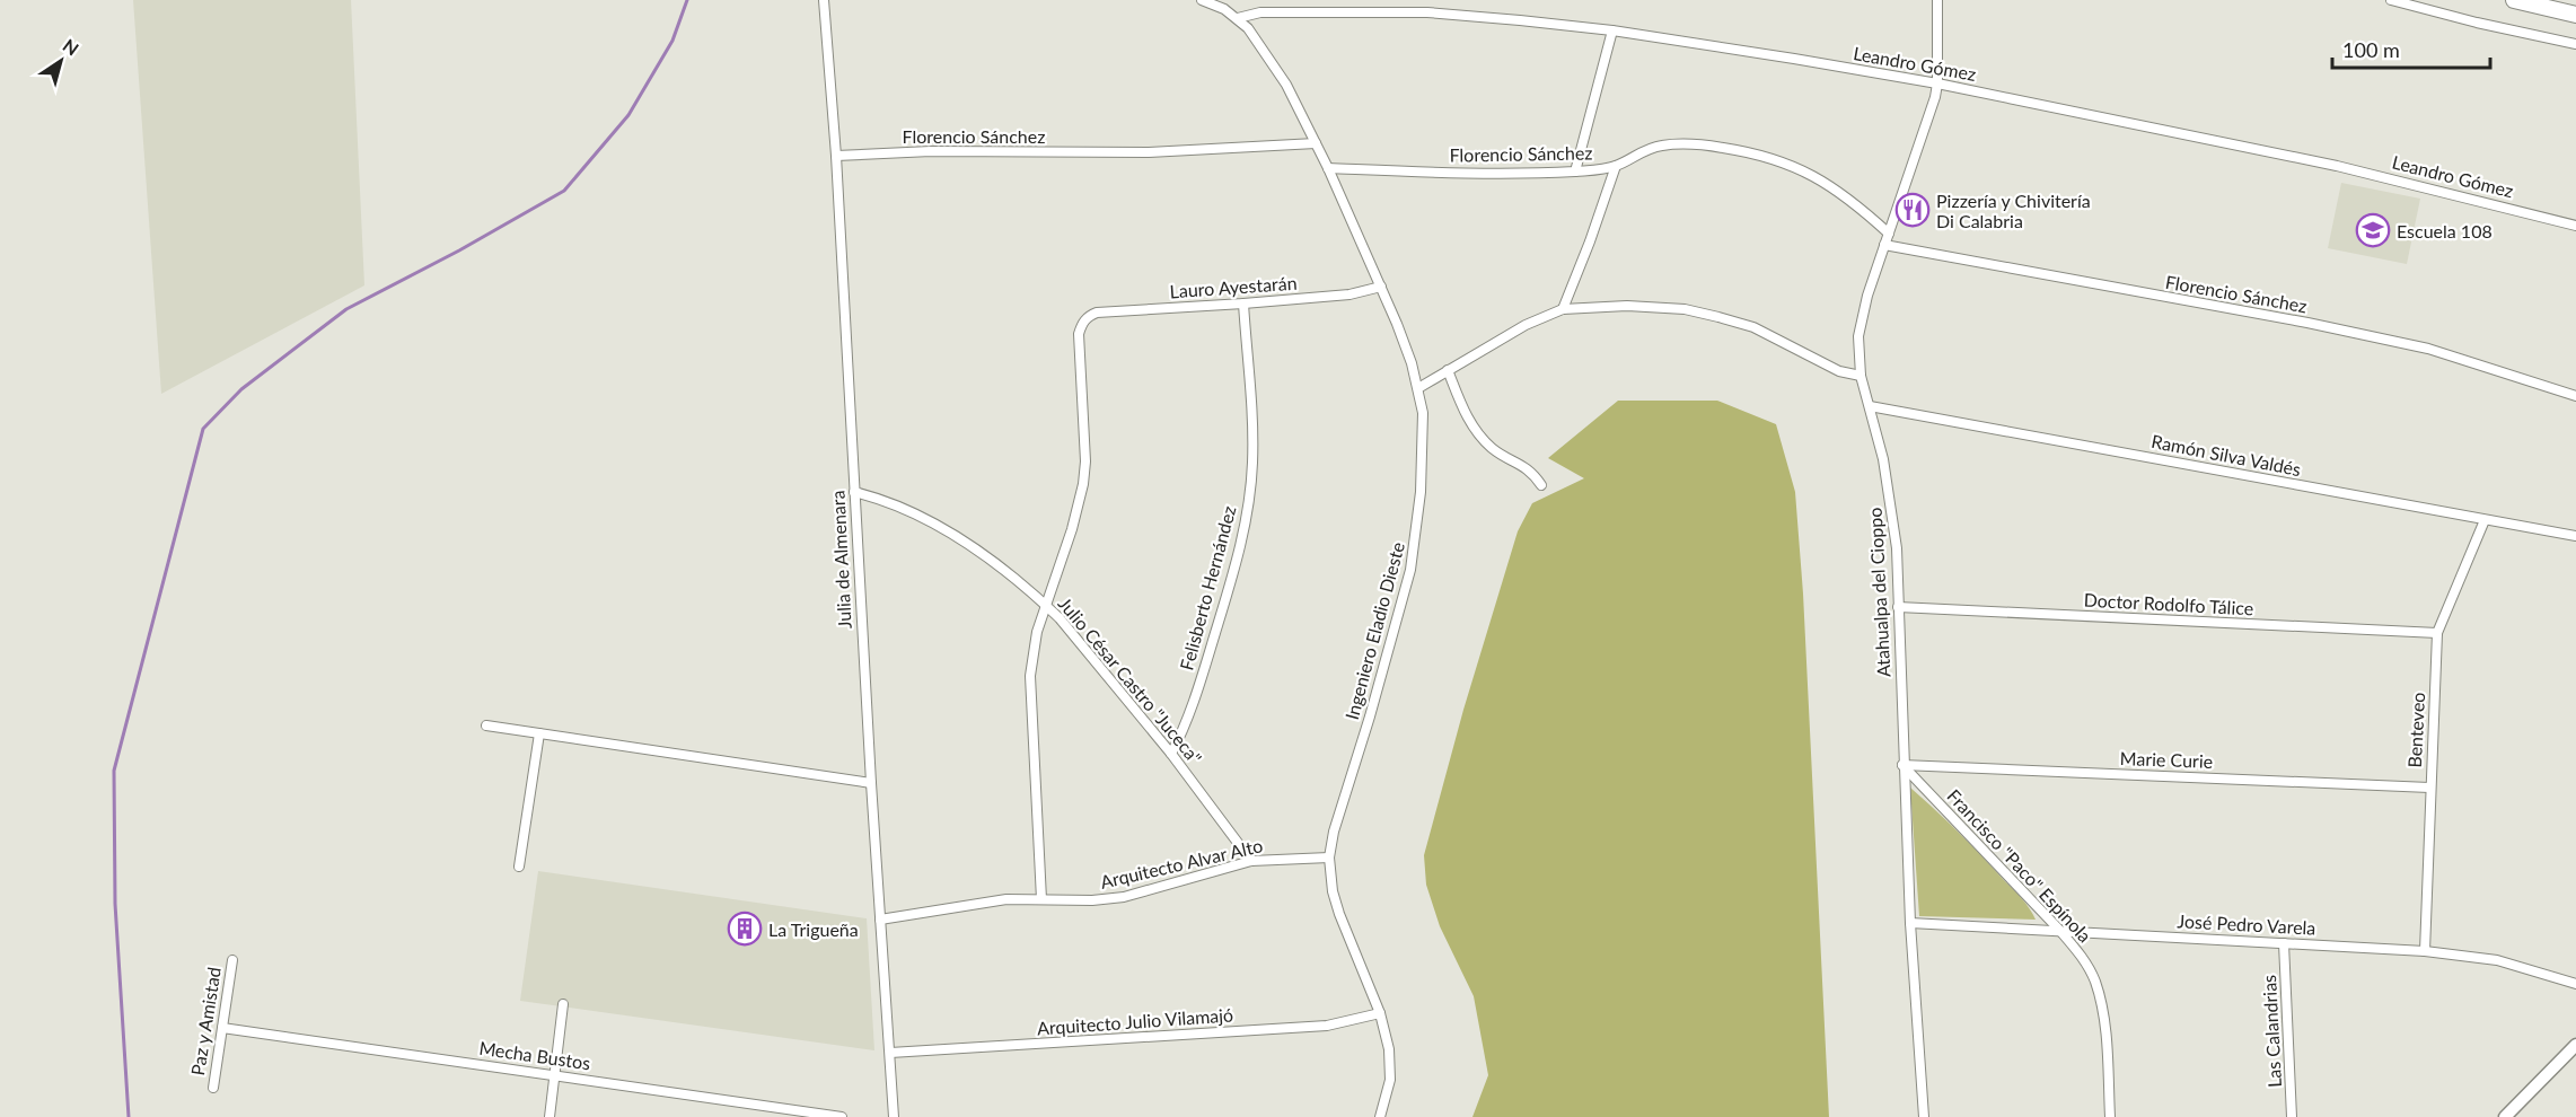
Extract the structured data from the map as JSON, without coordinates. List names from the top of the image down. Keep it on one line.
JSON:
{"streets":{"street":["Leandro Gómez","Florencio Sánchez","Lauro Ayestarán","Ramón Silva Valdés","Julia de Almenara","Felisberto Hernández","Atahualpa del Cioppo","Doctor Rodolfo Tálice","Ingeniero Eladio Dieste","Julio César Castro \"Juceca\"","Benteveo","Marie Curie","Arquitecto Alvar Alto","Francisco \"Paco\" Espínola","José Pedro Varela","Paz y Amistad","Arquitecto Julio Vilamajó","Las Calandrias","Mecha Bustos"]},"crossings":[["Leandro Gómez","Atahualpa del Cioppo"],["Leandro Gómez","Ingeniero Eladio Dieste"],["Florencio Sánchez","Julia de Almenara"],["Florencio Sánchez","Atahualpa del Cioppo"],["Florencio Sánchez","Ingeniero Eladio Dieste"],["Lauro Ayestarán","Felisberto Hernández"],["Lauro Ayestarán","Ingeniero Eladio Dieste"],["Lauro Ayestarán","Julio César Castro \"Juceca\""],["Ramón Silva Valdés","Atahualpa del Cioppo"],["Ramón Silva Valdés","Benteveo"],["Julia de Almenara","Julio César Castro \"Juceca\""],["Julia de Almenara","Arquitecto Alvar Alto"],["Julia de Almenara","Arquitecto Julio Vilamajó"],["Felisberto Hernández","Julio César Castro \"Juceca\""],["Atahualpa del Cioppo","Doctor Rodolfo Tálice"],["Atahualpa del Cioppo","Marie Curie"],["Atahualpa del Cioppo","Francisco \"Paco\" Espínola"],["Atahualpa del Cioppo","José Pedro Varela"],["Doctor Rodolfo Tálice","Benteveo"],["Ingeniero Eladio Dieste","Arquitecto Alvar Alto"],["Ingeniero Eladio Dieste","Arquitecto Julio Vilamajó"],["Julio César Castro \"Juceca\"","Arquitecto Alvar Alto"],["Benteveo","Marie Curie"],["Benteveo","José Pedro Varela"],["Marie Curie","Francisco \"Paco\" Espínola"],["Francisco \"Paco\" Espínola","José Pedro Varela"],["José Pedro Varela","Las Calandrias"],["Paz y Amistad","Mecha Bustos"]],"places":{"restaurant":["Pizzería y Chivitería Di Calabria"],"school or university":["Escuela 108"],"building":["La Trigueña"]},"scale_bar":"100 m","north":"top right"}
